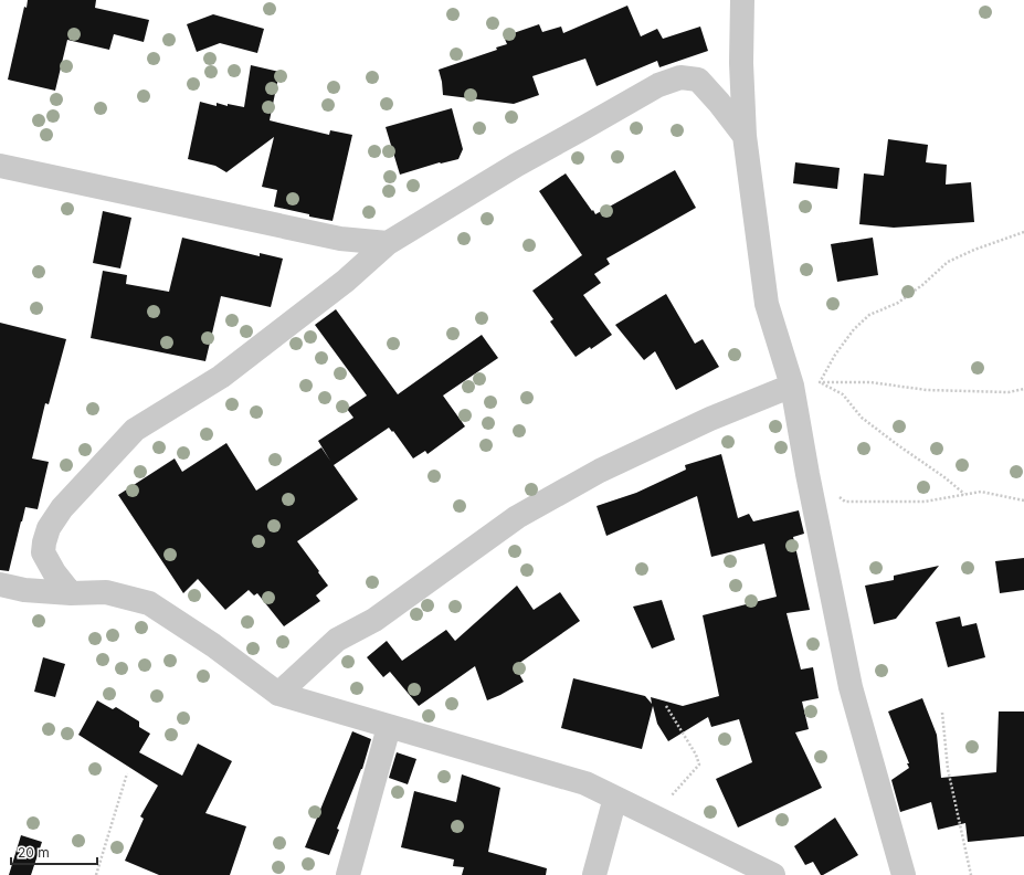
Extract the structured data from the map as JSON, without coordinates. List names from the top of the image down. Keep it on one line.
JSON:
{"scale_bar":"20 m"}
